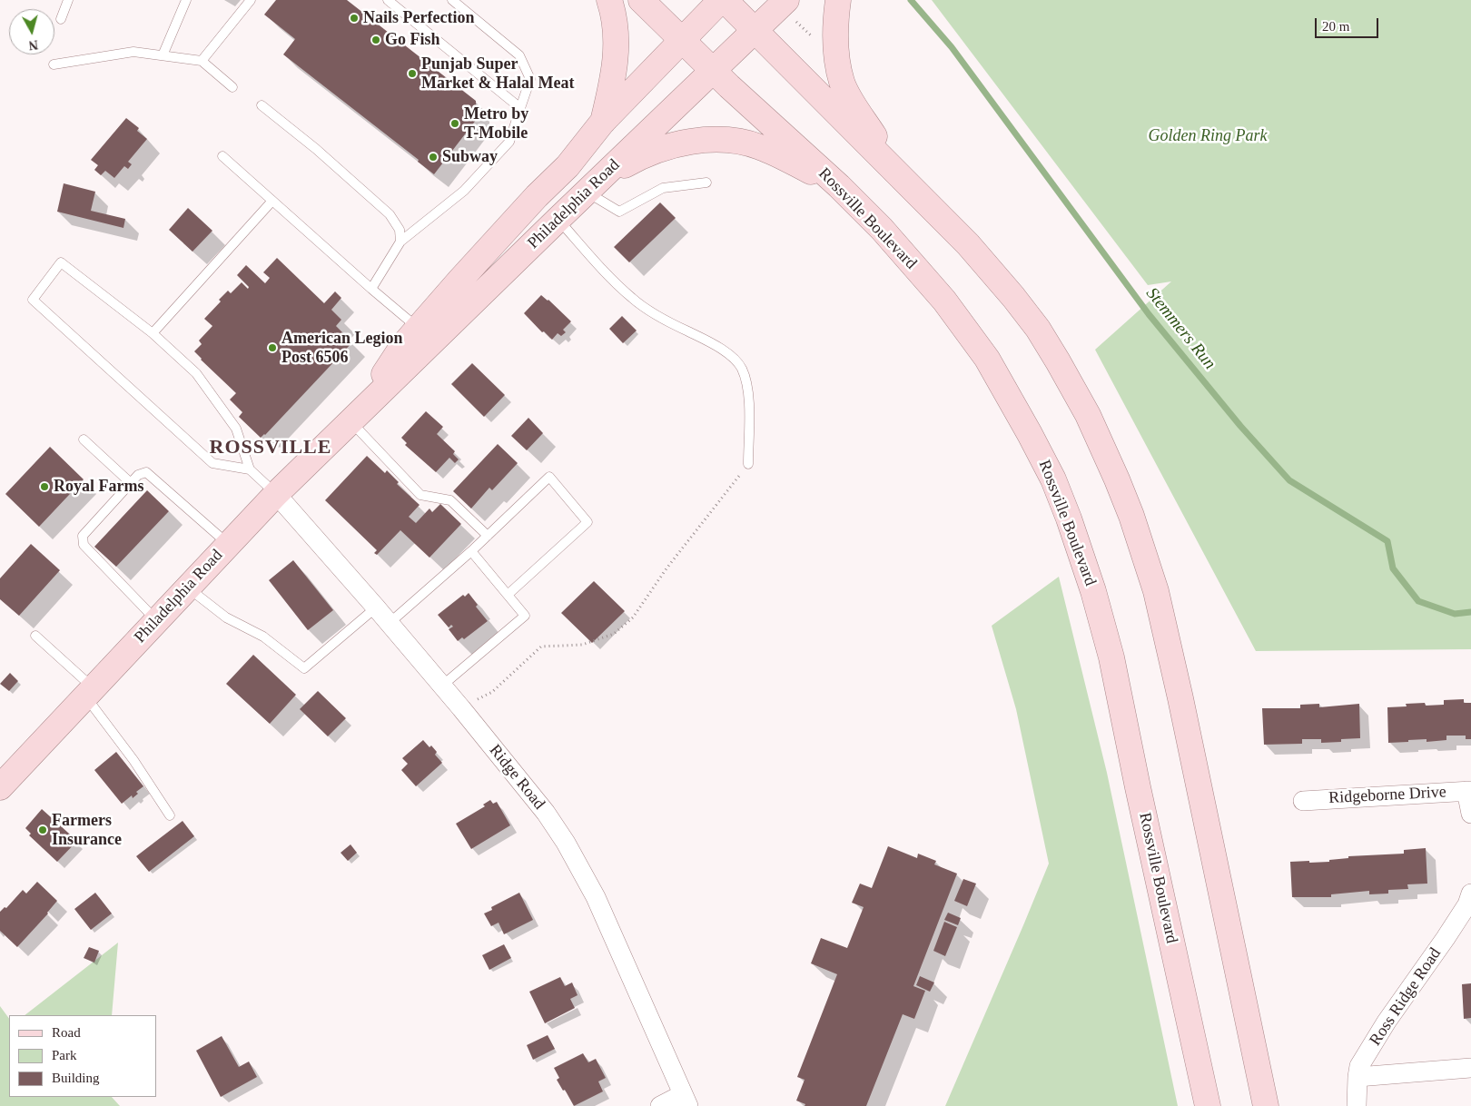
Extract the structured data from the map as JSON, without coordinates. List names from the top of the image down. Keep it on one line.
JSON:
{"streets":{"main road":["Philadelphia Road","Rossville Boulevard"],"street":["Ridge Road","Ridgeborne Drive","Ross Ridge Road"]},"crossings":[["Philadelphia Road","Rossville Boulevard"],["Philadelphia Road","Ridge Road"]],"districts":["ROSSVILLE"],"water":["Stemmers Run"],"parks":["Golden Ring Park"],"places":["Nails Perfection","Go Fish","Punjab Super Market & Halal Meat","Metro by T-Mobile","Subway","American Legion Post 6506","Royal Farms","Farmers Insurance"],"legend":["Road","Park","Building"],"scale_bar":"20 m","north":"bottom"}
